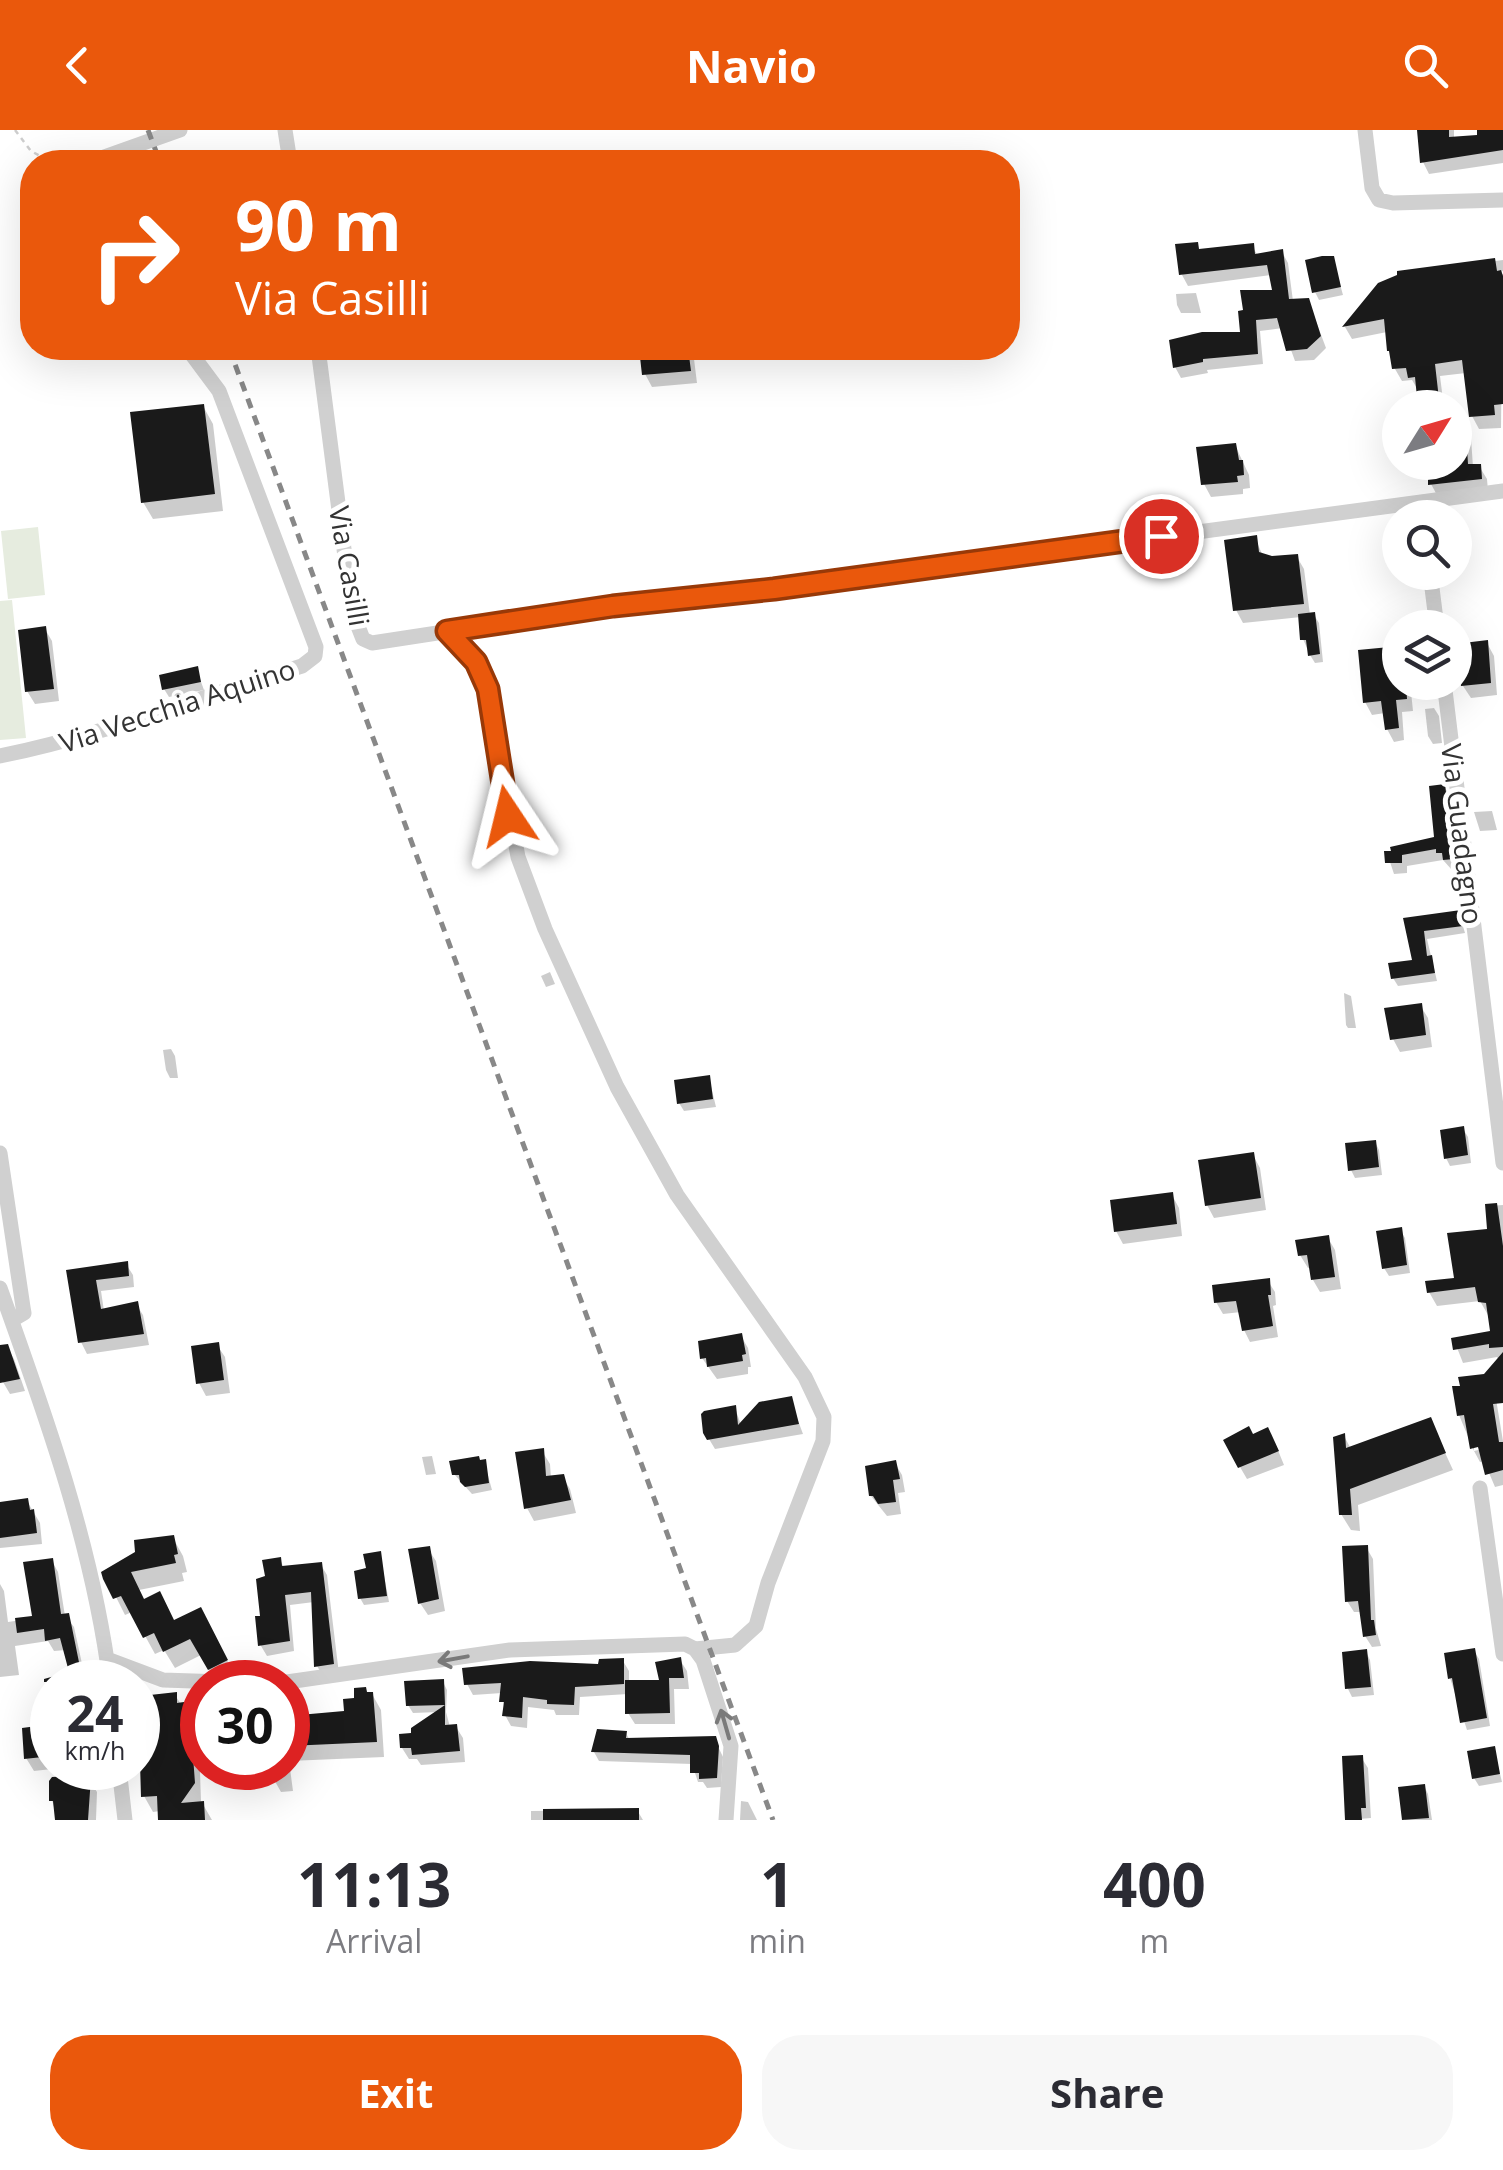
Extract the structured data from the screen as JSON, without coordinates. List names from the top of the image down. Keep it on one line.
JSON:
{"streets":{"street":["Via Casilli","Via Vecchia Aquino","Via Guadagno"]},"north":"top right","page":{"header":"Navio","turn":["90 m","Via Casilli"],"speed":"24 km/h","limit":"30","eta":["11:13","Arrival","1","min","400","m"],"buttons":["Exit","Share"]}}
